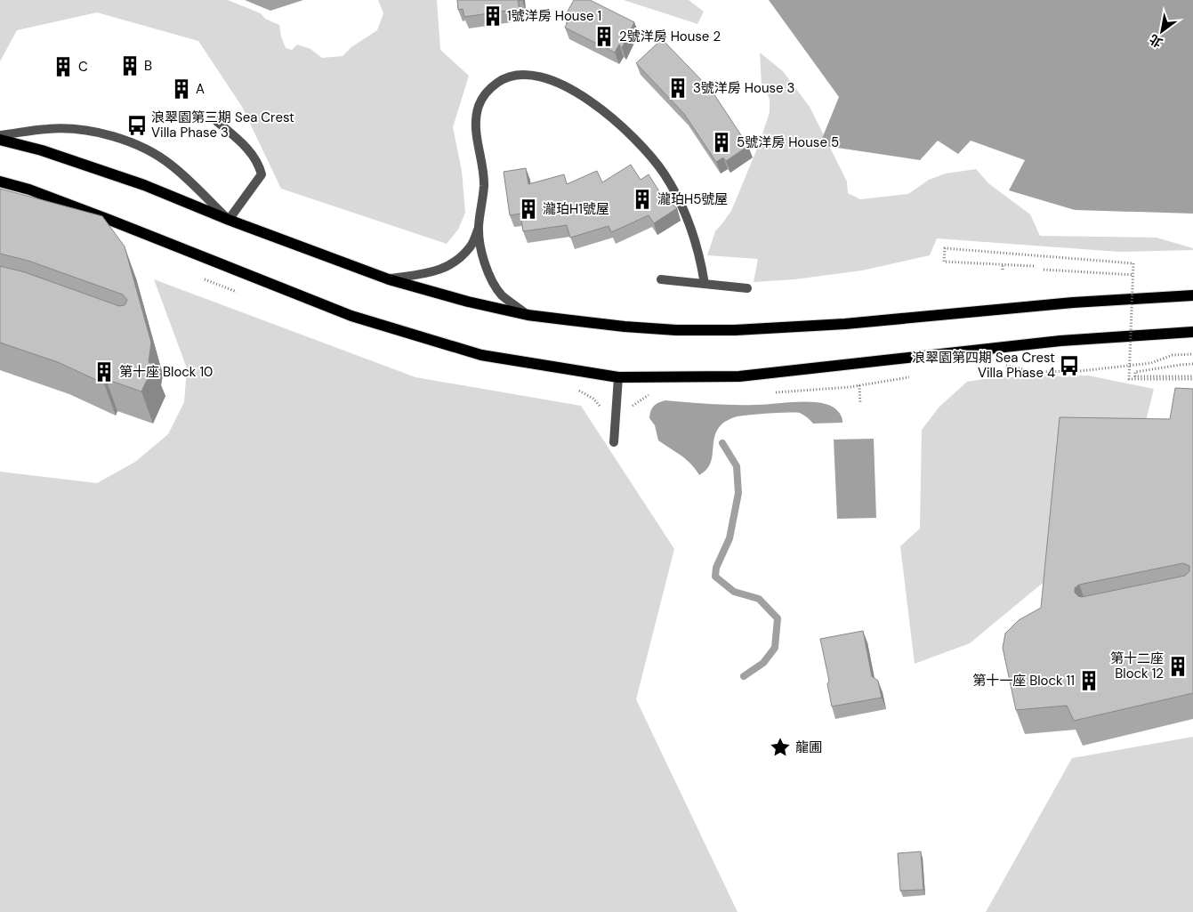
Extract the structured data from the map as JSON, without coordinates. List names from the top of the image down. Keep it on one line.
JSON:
{"places":{"building":["1號洋房 House 1","2號洋房 House 2","B","C","3號洋房 House 3","A","5號洋房 House 5","瀧珀H5號屋","瀧珀H1號屋","第十座 Block 10","第十二座 Block 12","第十一座 Block 11"],"bus stop":["浪翠園第三期 Sea Crest Villa Phase 3","浪翠園第四期 Sea Crest Villa Phase 4"],"place":["龍圃"]},"north":"bottom left"}
